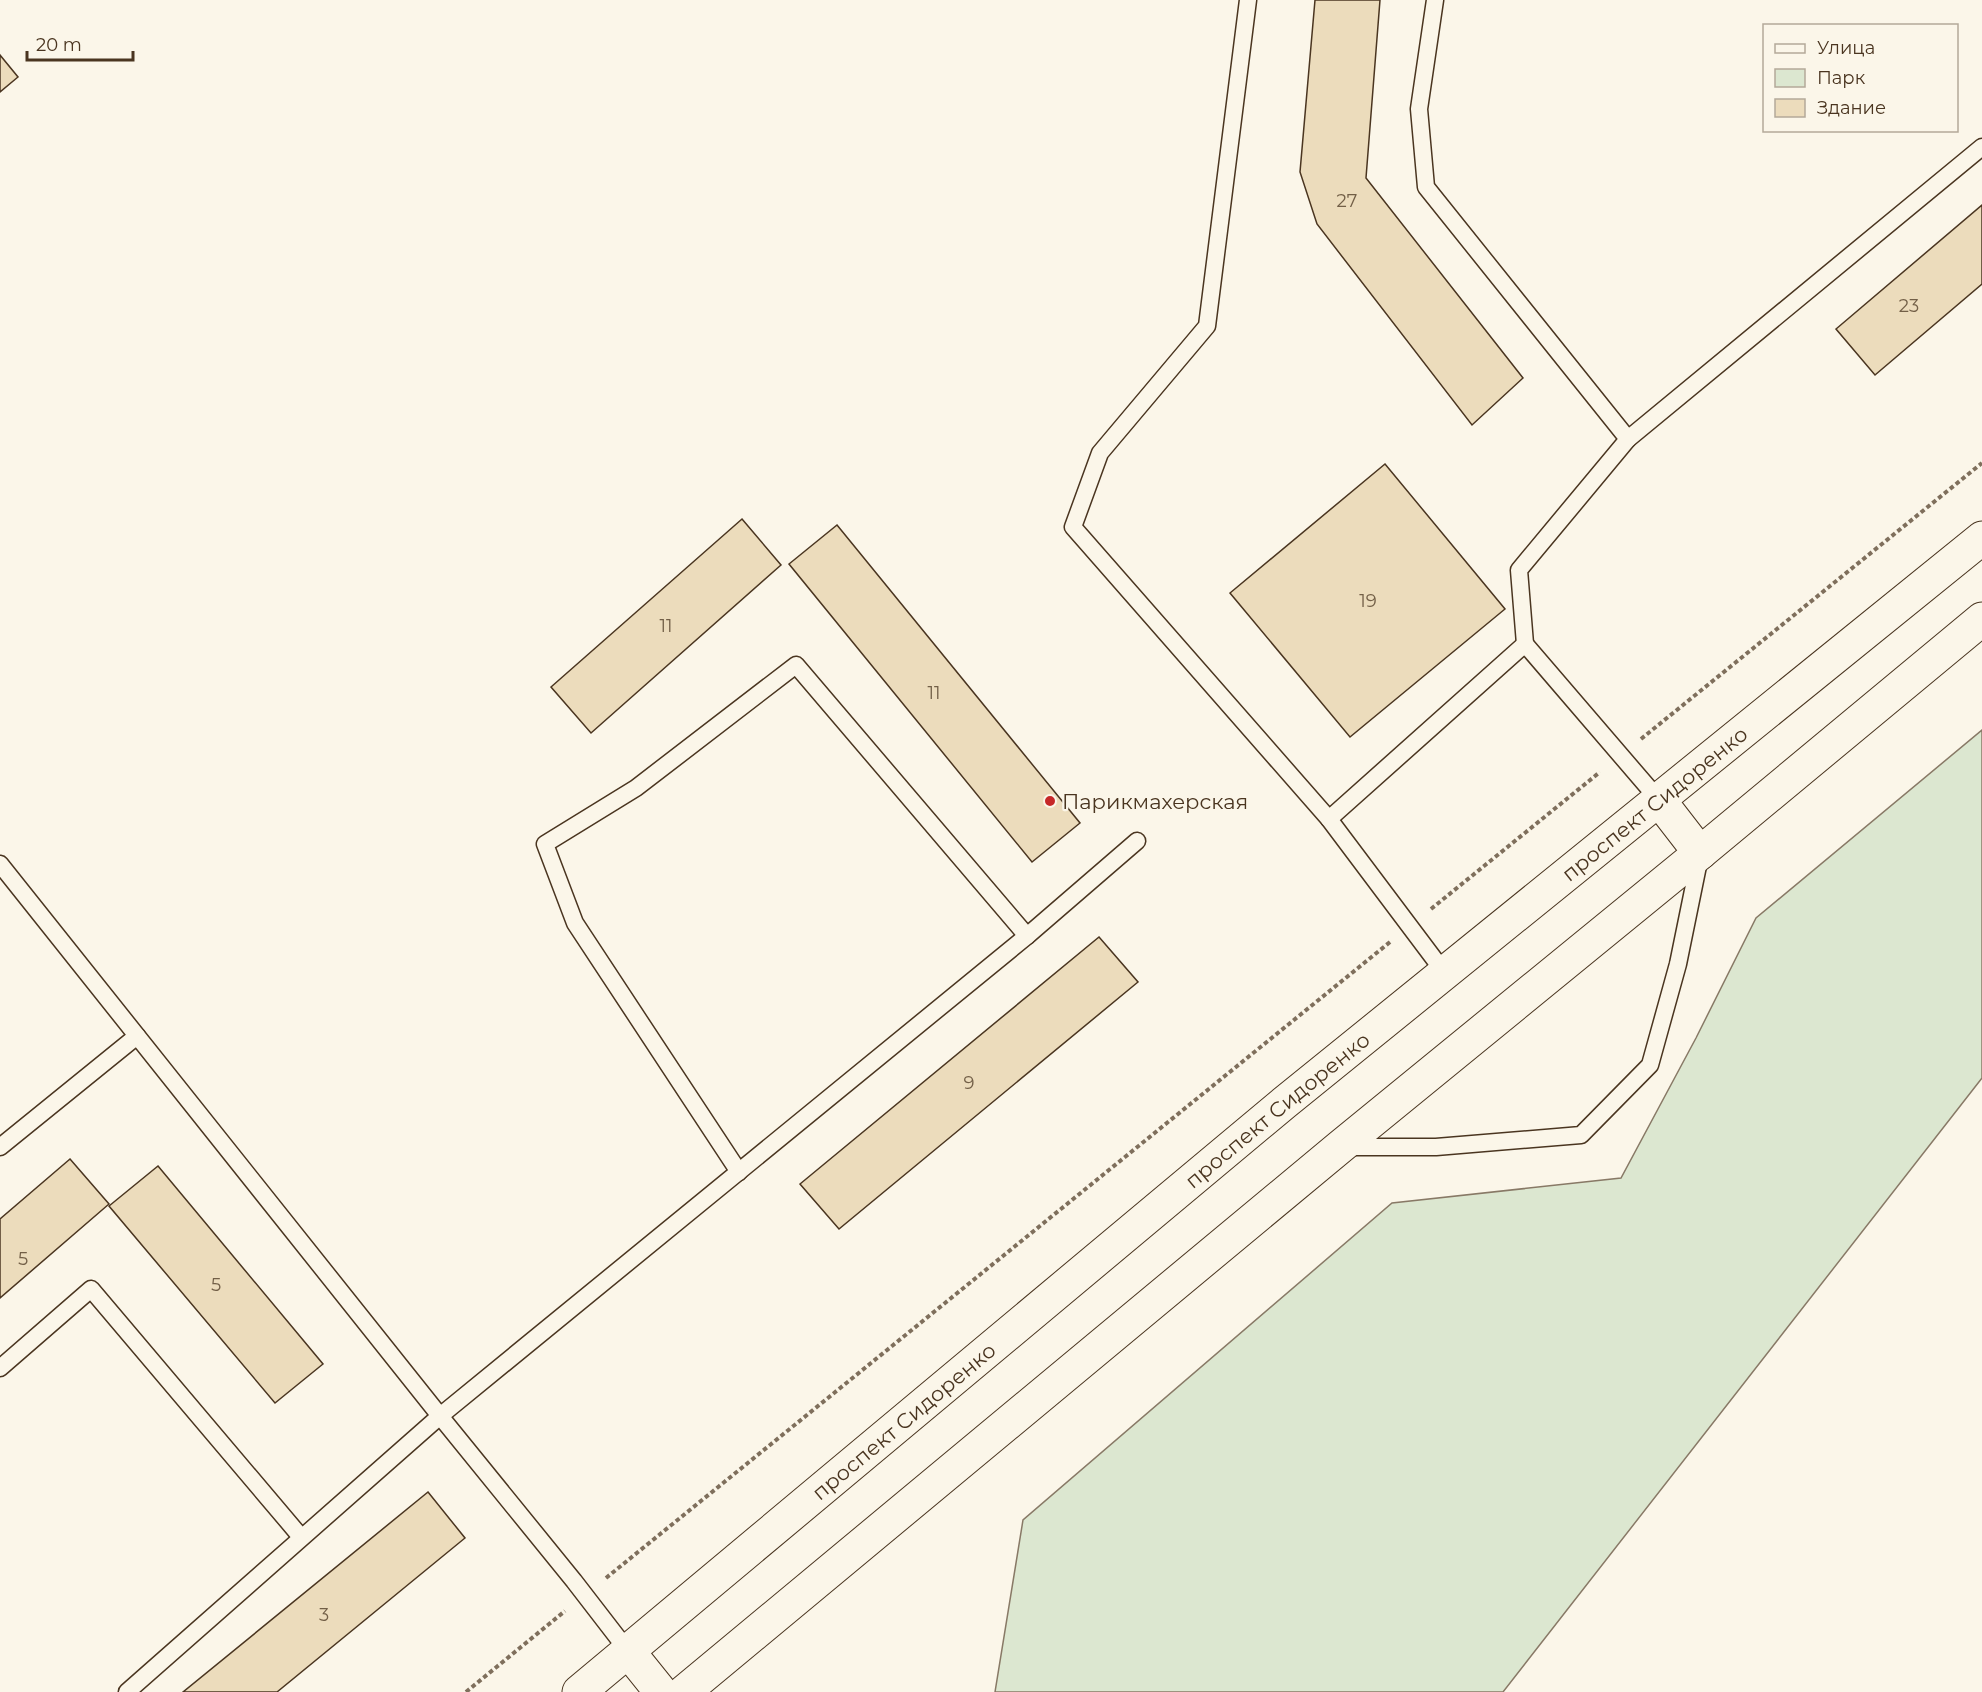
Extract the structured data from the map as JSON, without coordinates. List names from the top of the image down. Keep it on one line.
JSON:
{"streets":{"main road":["проспект Сидоренко"]},"places":["Парикмахерская"],"house_numbers":["27","23","19","11","11","9","5","5","3"],"legend":["Улица","Парк","Здание"],"scale_bar":"20 m"}
